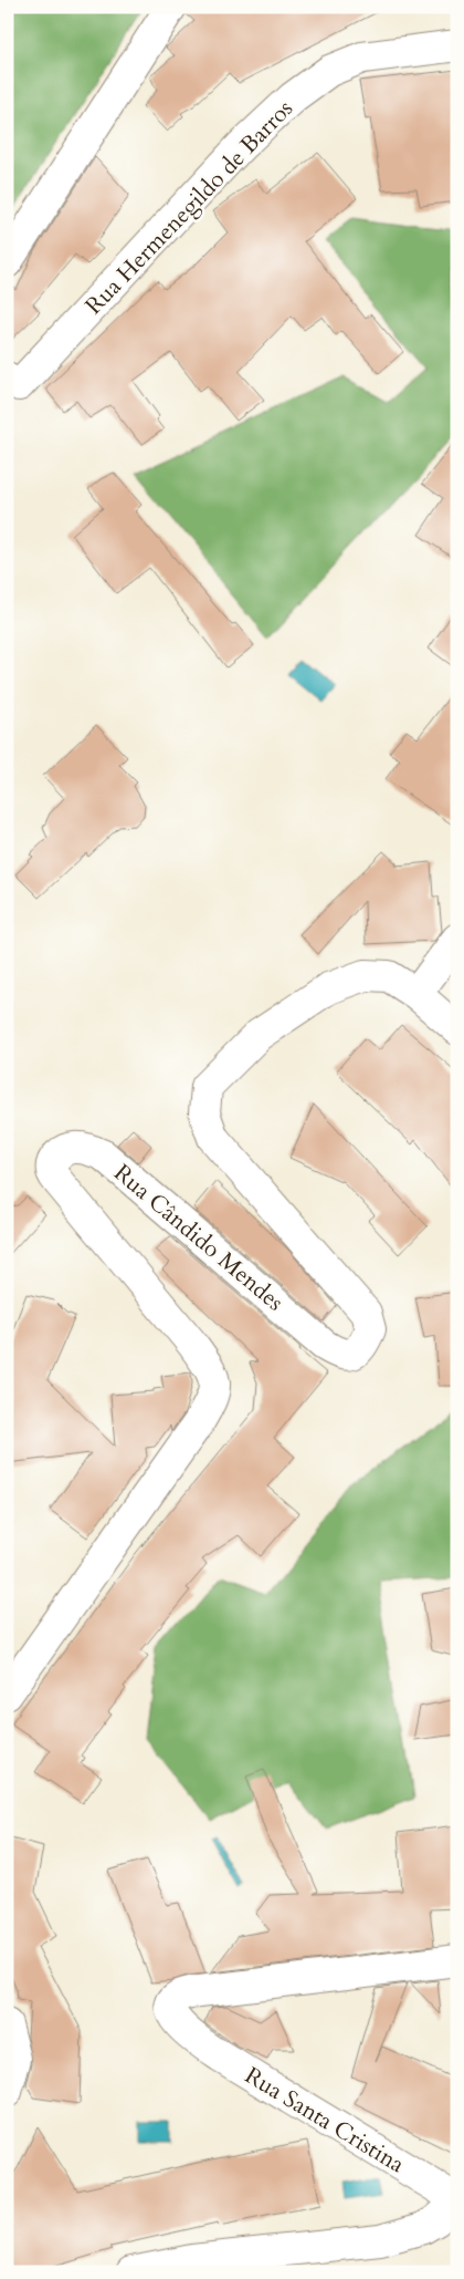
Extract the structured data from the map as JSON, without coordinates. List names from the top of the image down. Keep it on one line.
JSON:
{"streets":{"street":["Rua Hermenegildo de Barros","Rua Cândido Mendes","Rua Santa Cristina"]}}
